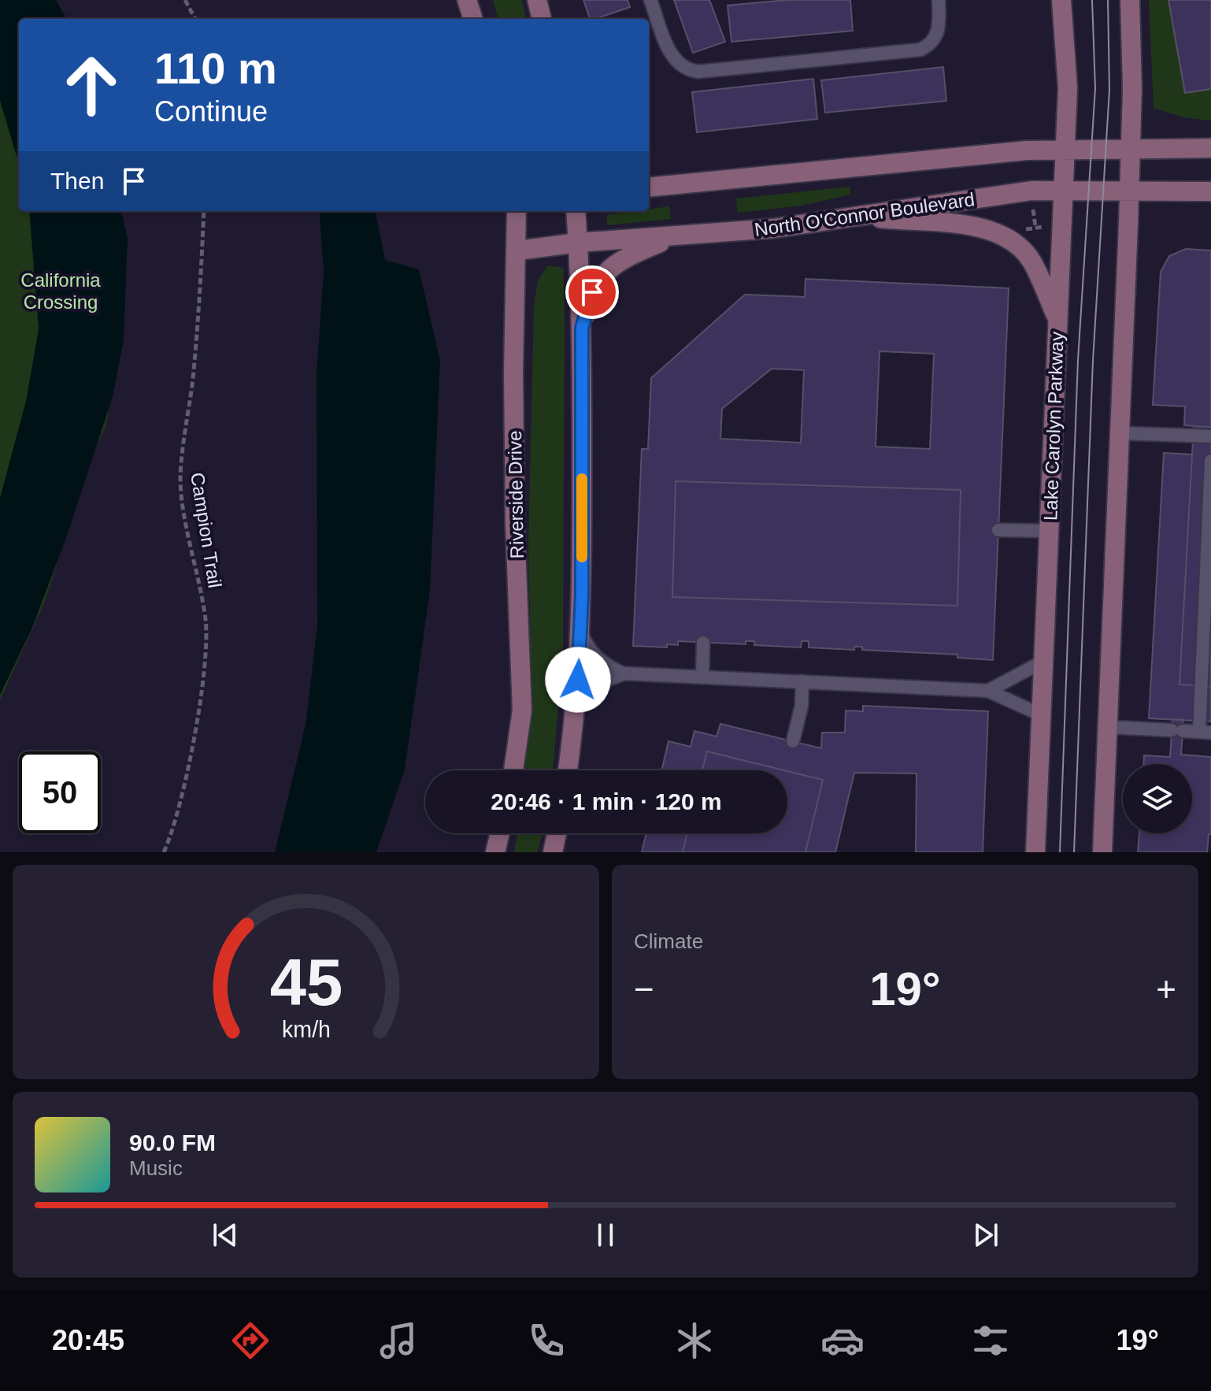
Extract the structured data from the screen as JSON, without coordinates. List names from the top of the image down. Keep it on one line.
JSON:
{"streets":{"main road":["North O'Connor Boulevard","Lake Carolyn Parkway","Riverside Drive"],"path":["Campion Trail"]},"crossings":[["North O'Connor Boulevard","Lake Carolyn Parkway"],["North O'Connor Boulevard","Riverside Drive"]],"parks":["California Crossing"],"page":{"turn":["110 m","Continue"],"then":"Then","limit":"50","trip":"20:46 · 1 min · 120 m","tile":"Climate","heat":["−","19°","+"],"song":["90.0 FM","Music"],"tabs":["20:45","19°"],"gauge":["45","km/h"]}}
